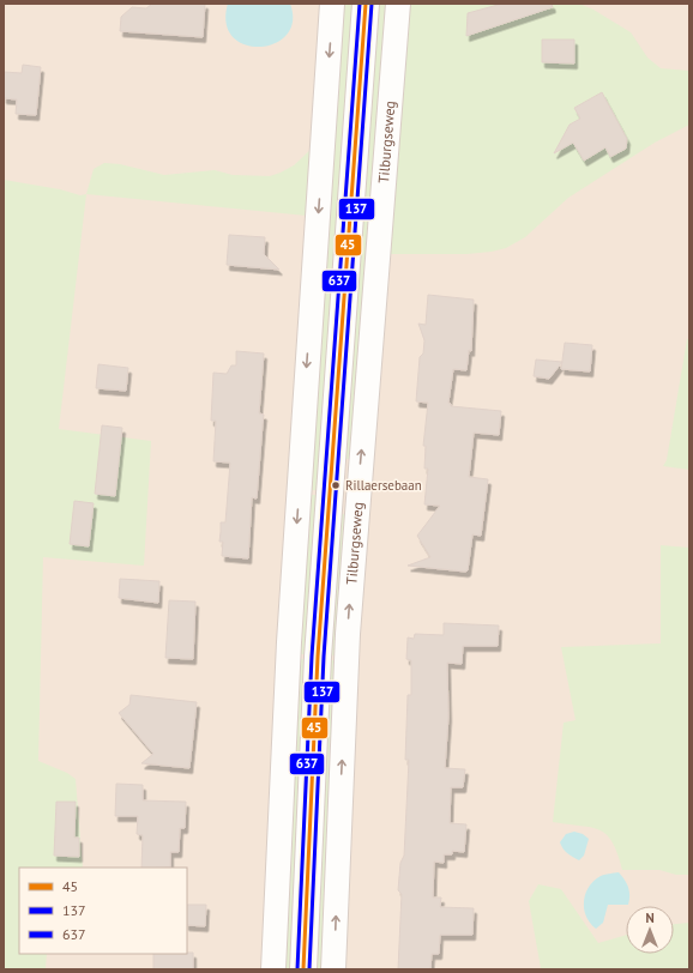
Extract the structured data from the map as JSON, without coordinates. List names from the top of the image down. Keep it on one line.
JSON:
{"streets":{"street":["Tilburgseweg"]},"places":["Rillaersebaan"],"lines":["transit line 45","transit line 137","transit line 637"],"legend":["45","137","637"],"north":"top"}
